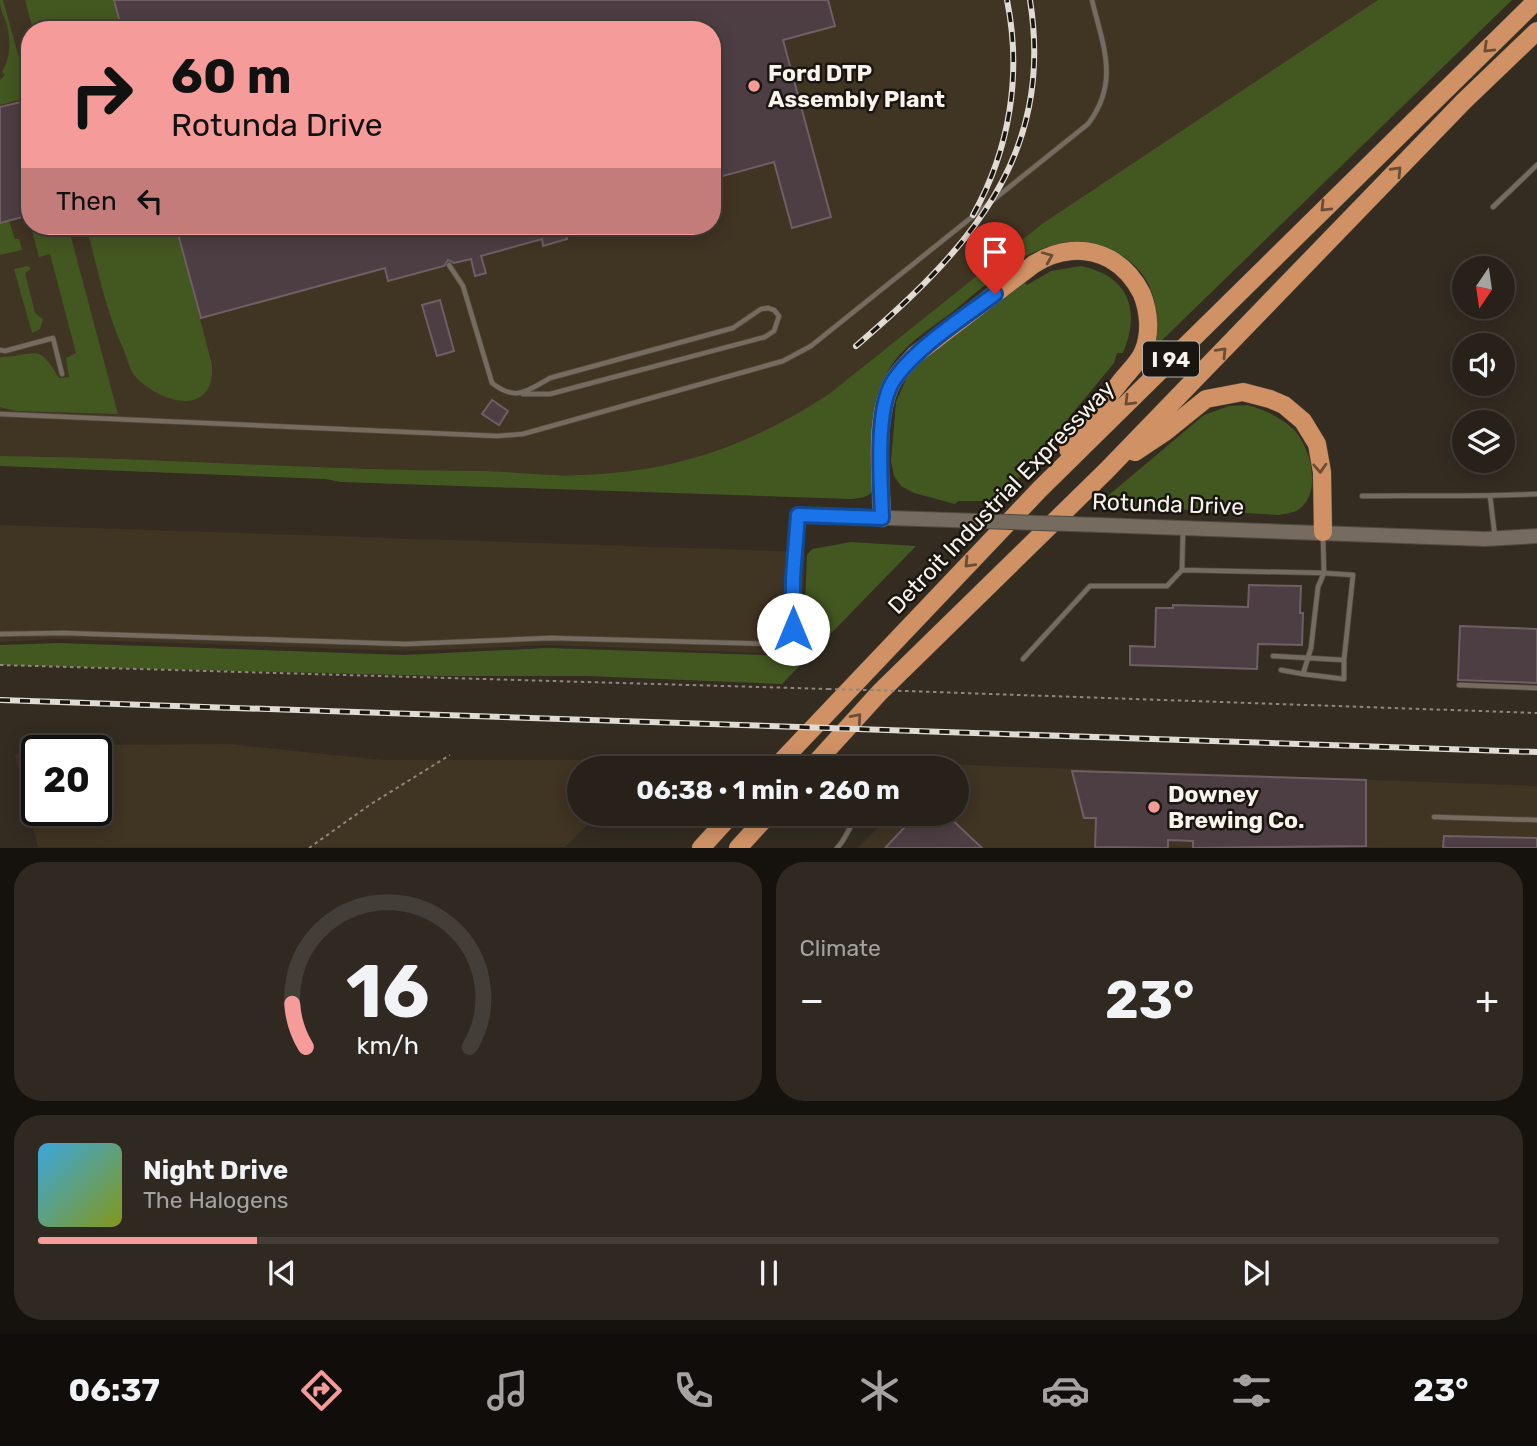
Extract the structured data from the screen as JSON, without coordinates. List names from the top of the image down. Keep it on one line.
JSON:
{"streets":{"highway":["I 94","Detroit Industrial Expressway"],"main road":["Rotunda Drive"]},"places":["Ford DTP Assembly Plant","Downey Brewing Co."],"north":"bottom","page":{"turn":["60 m","Rotunda Drive"],"then":"Then","limit":"20","trip":"06:38 · 1 min · 260 m","tile":"Climate","heat":["−","23°","+"],"song":["Night Drive","The Halogens"],"tabs":["06:37","23°"],"gauge":["16","km/h"]}}
